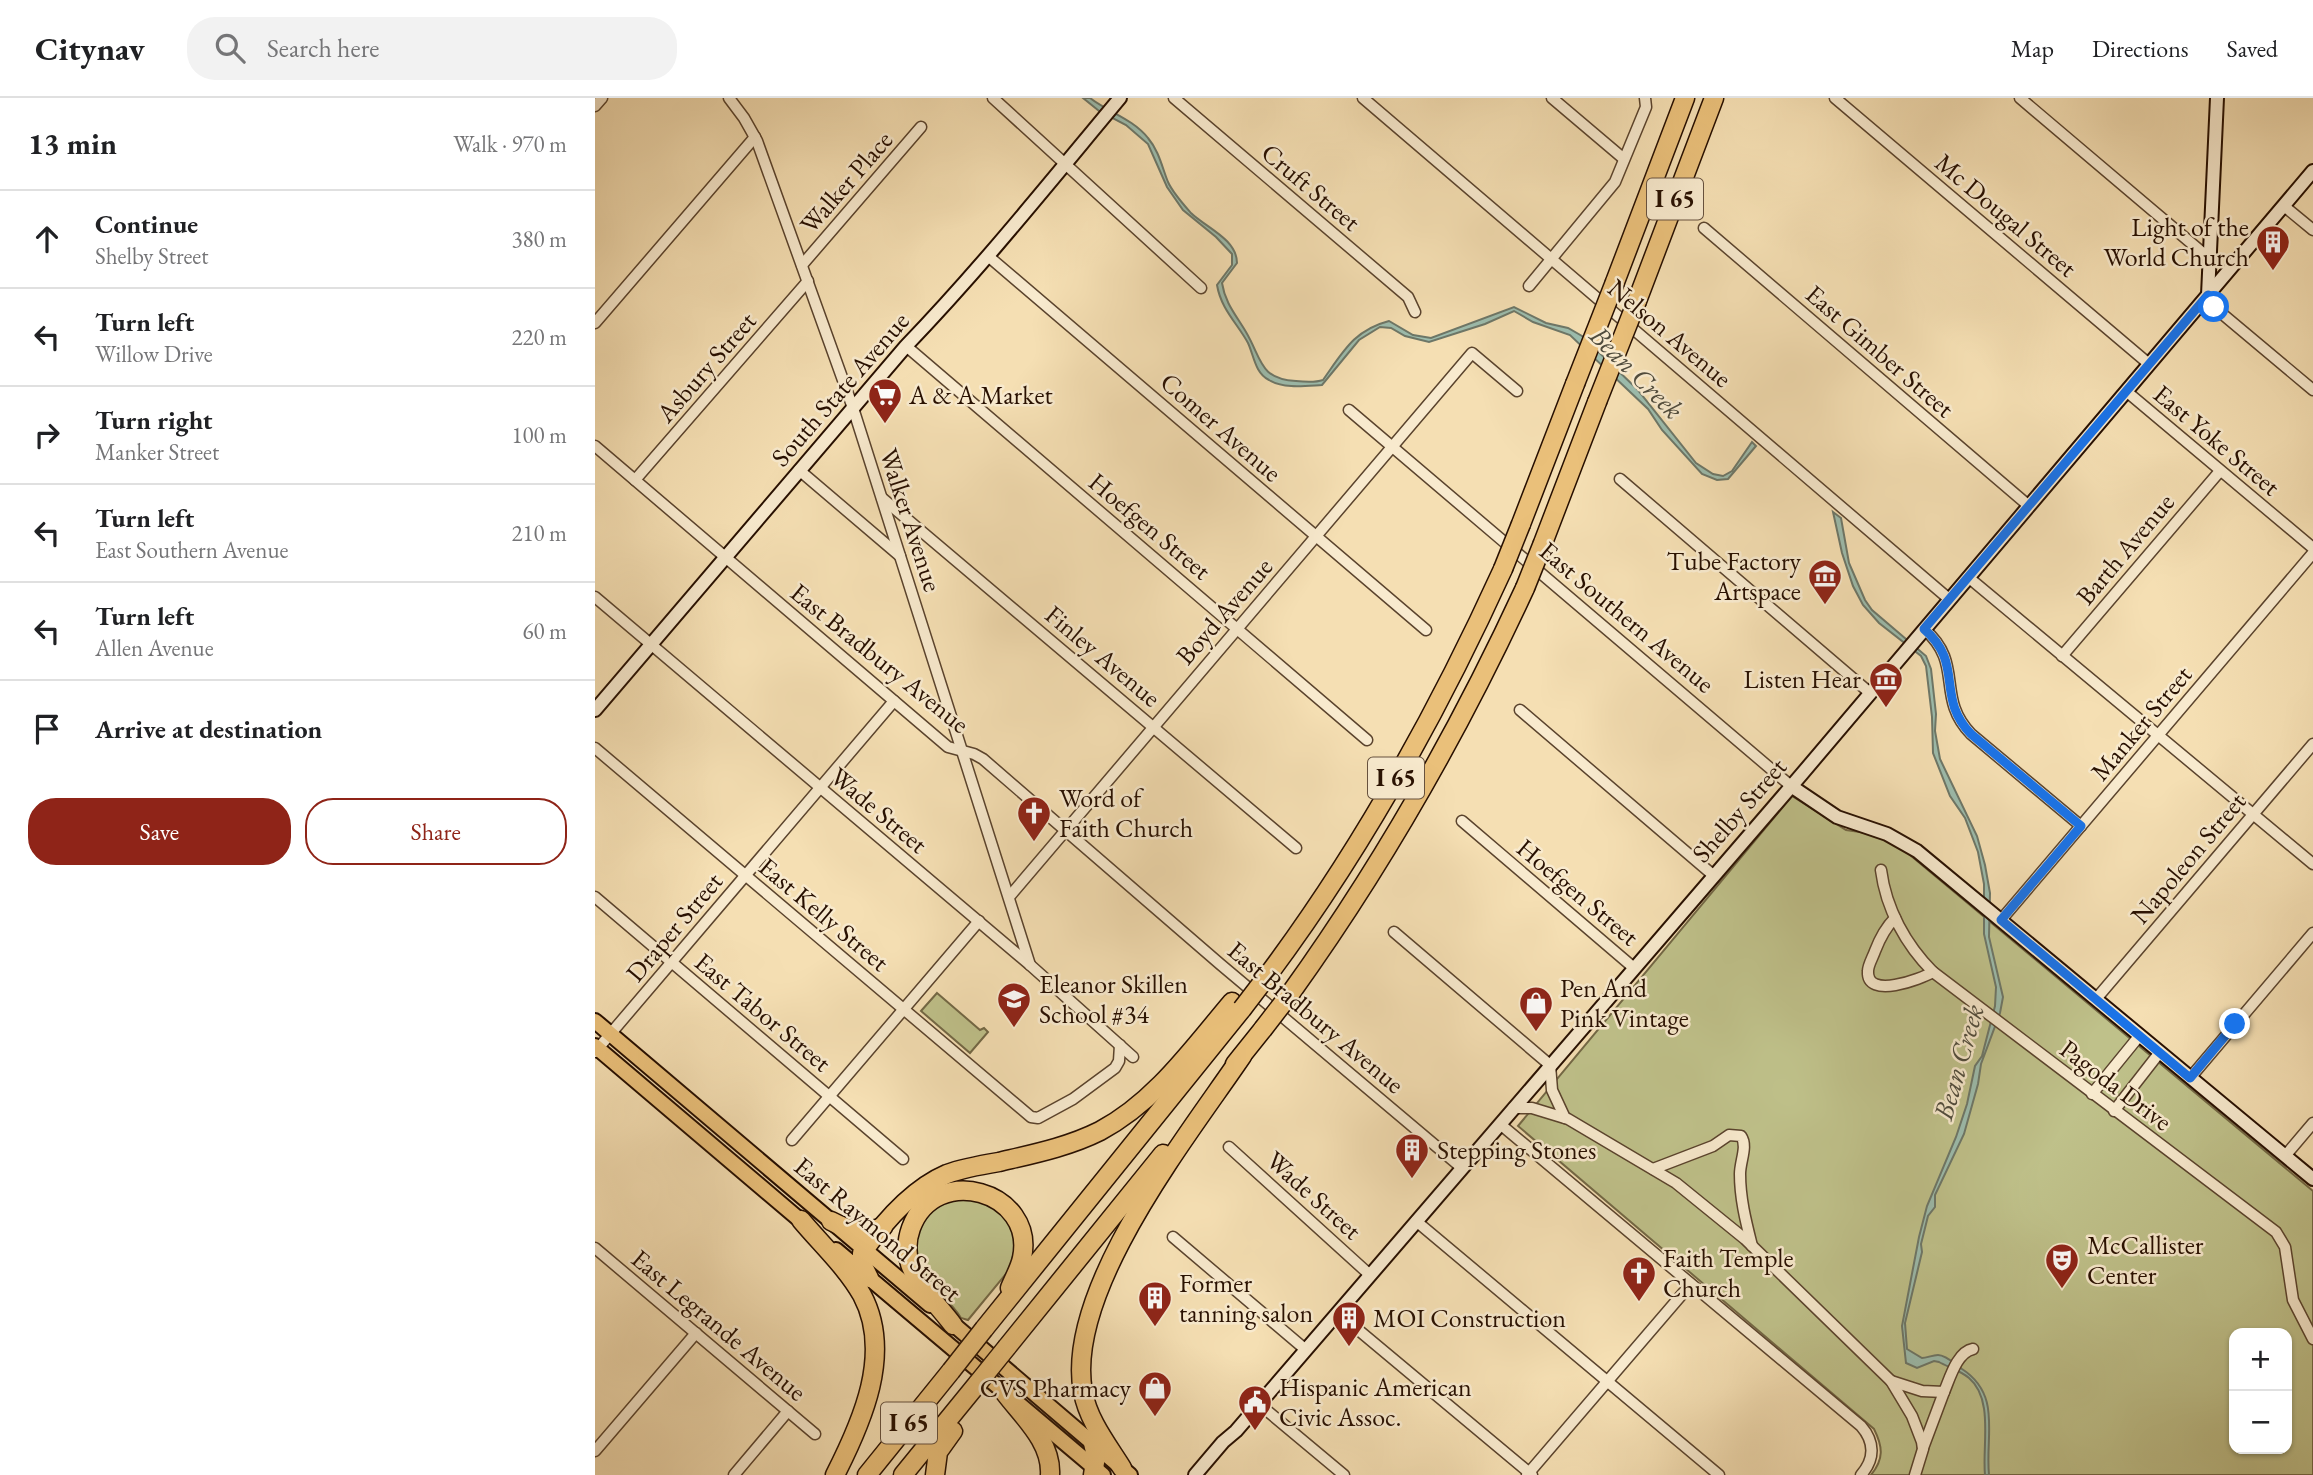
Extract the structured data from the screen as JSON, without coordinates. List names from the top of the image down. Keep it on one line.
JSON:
{"streets":{"highway":["I 65"],"main road":["South State Avenue","East Southern Avenue","Shelby Street","East Raymond Street"],"street":["Walker Place","Cruft Street","Mc Dougal Street","Nelson Avenue","East Gimber Street","Asbury Street","Comer Avenue","East Yoke Street","Walker Avenue","Hoefgen Street","Barth Avenue","Boyd Avenue","Finley Avenue","East Bradbury Avenue","Manker Street","Wade Street","Napoleon Street","East Kelly Street","Draper Street","East Tabor Street","Pagoda Drive","East Legrande Avenue"]},"crossings":[["Walker Place","Walker Avenue"],["Mc Dougal Street","Shelby Street"],["Nelson Avenue","Shelby Street"],["East Gimber Street","Shelby Street"],["Asbury Street","Walker Avenue"],["Asbury Street","East Bradbury Avenue"],["South State Avenue","Comer Avenue"],["South State Avenue","Walker Avenue"],["South State Avenue","Hoefgen Street"],["South State Avenue","East Bradbury Avenue"],["South State Avenue","Wade Street"],["Comer Avenue","Boyd Avenue"],["East Yoke Street","Barth Avenue"],["East Yoke Street","Manker Street"],["East Yoke Street","Shelby Street"],["Walker Avenue","Boyd Avenue"],["Walker Avenue","Finley Avenue"],["Walker Avenue","East Bradbury Avenue"],["Walker Avenue","Wade Street"],["Hoefgen Street","Boyd Avenue"],["Hoefgen Street","Shelby Street"],["Boyd Avenue","East Southern Avenue"],["Boyd Avenue","Finley Avenue"],["Boyd Avenue","East Bradbury Avenue"],["East Southern Avenue","Manker Street"],["East Southern Avenue","Shelby Street"],["East Southern Avenue","Napoleon Street"],["East Bradbury Avenue","Shelby Street"],["East Bradbury Avenue","Draper Street"],["Wade Street","Shelby Street"],["Wade Street","East Kelly Street"],["Wade Street","Draper Street"],["East Kelly Street","Draper Street"],["Draper Street","East Tabor Street"],["Draper Street","East Raymond Street"]],"water":["Bean Creek"],"places":{"building":["Light of the World Church","Stepping Stones","Former tanning salon","MOI Construction"],"supermarket":["A & A Market"],"museum":["Tube Factory Artspace","Listen Hear"],"church":["Word of Faith Church","Faith Temple Church"],"school or university":["Eleanor Skillen School #34"],"shop":["Pen And Pink Vintage","CVS Pharmacy"],"theatre":["McCallister Center"],"public building":["Hispanic American Civic Assoc."]},"page":{"header":"Citynav","search":"Search here","nav":["Map","Directions","Saved"],"heading":["13 min","Walk · 970 m"],"list":[["Continue","Shelby Street","380 m"],["Turn left","Willow Drive","220 m"],["Turn right","Manker Street","100 m"],["Turn left","East Southern Avenue","210 m"],["Turn left","Allen Avenue","60 m"],"Arrive at destination"],"buttons":["Save","Share"],"map_buttons":["+","−"]}}
